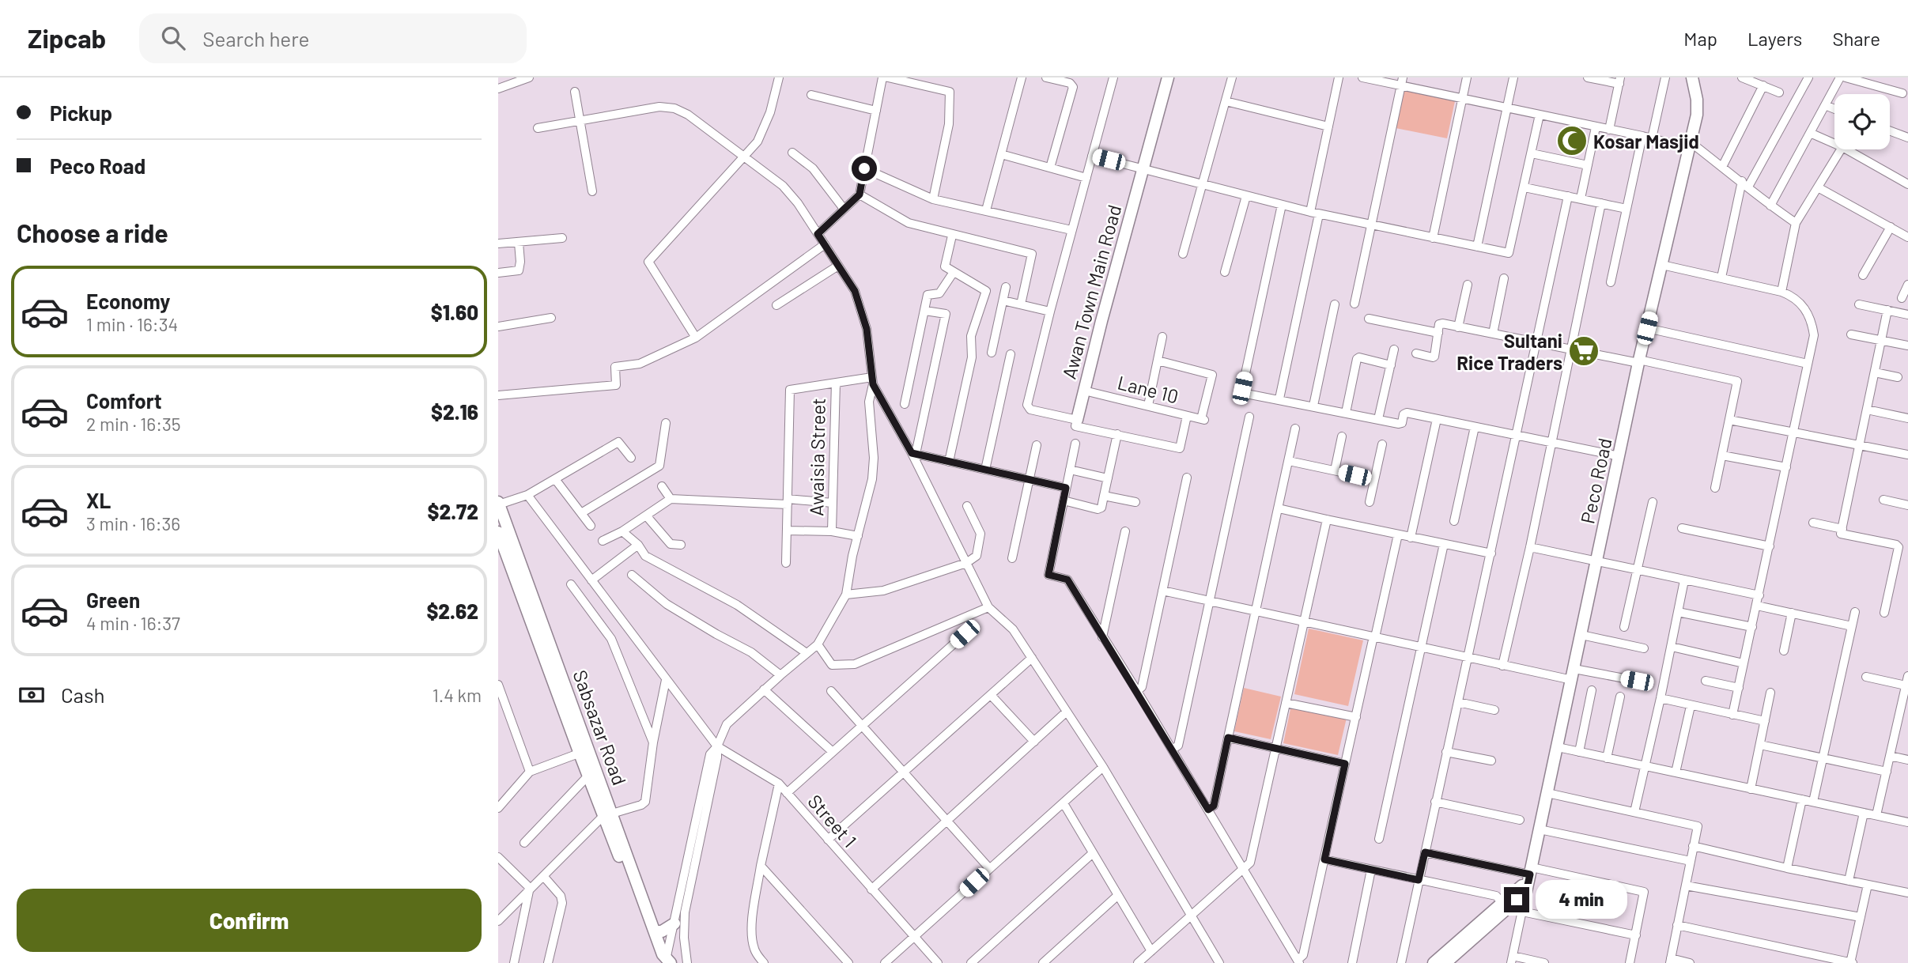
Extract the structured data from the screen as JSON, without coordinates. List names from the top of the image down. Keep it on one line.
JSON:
{"streets":{"street":["Awan Town Main Road","Lane 10","Awaisia Street","Peco Road","Sabsazar Road","Street 1"]},"crossings":[["Awan Town Main Road","Lane 10"]],"places":{"mosque":["Kosar Masjid"],"supermarket":["Sultani Rice Traders"]},"page":{"header":"Zipcab","search":"Search here","nav":["Map","Layers","Share"],"banner":["Pickup","Peco Road"],"heading":"Choose a ride","list":[{"name":"Economy","note":"1 min · 16:34","value":"$1.60"},{"name":"Comfort","note":"2 min · 16:35","value":"$2.16"},{"name":"XL","note":"3 min · 16:36","value":"$2.72"},{"name":"Green","note":"4 min · 16:37","value":"$2.62"}],"pay":["Cash","1.4 km"],"buttons":"Confirm","bubble":"4 min"}}
